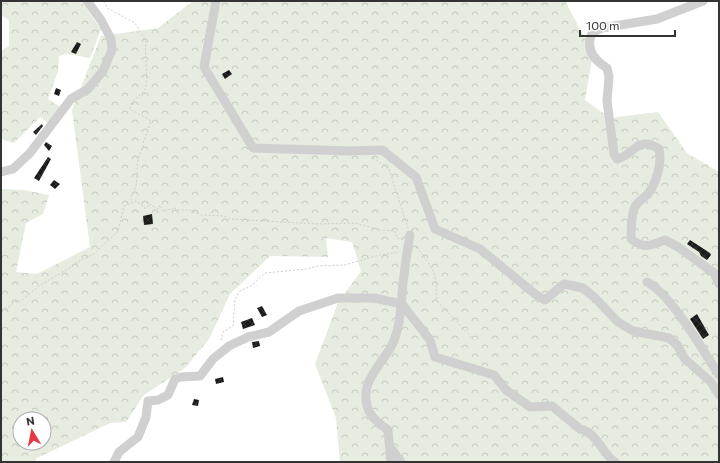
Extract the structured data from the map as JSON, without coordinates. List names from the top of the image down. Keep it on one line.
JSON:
{"scale_bar":"100 m","north":"top"}
